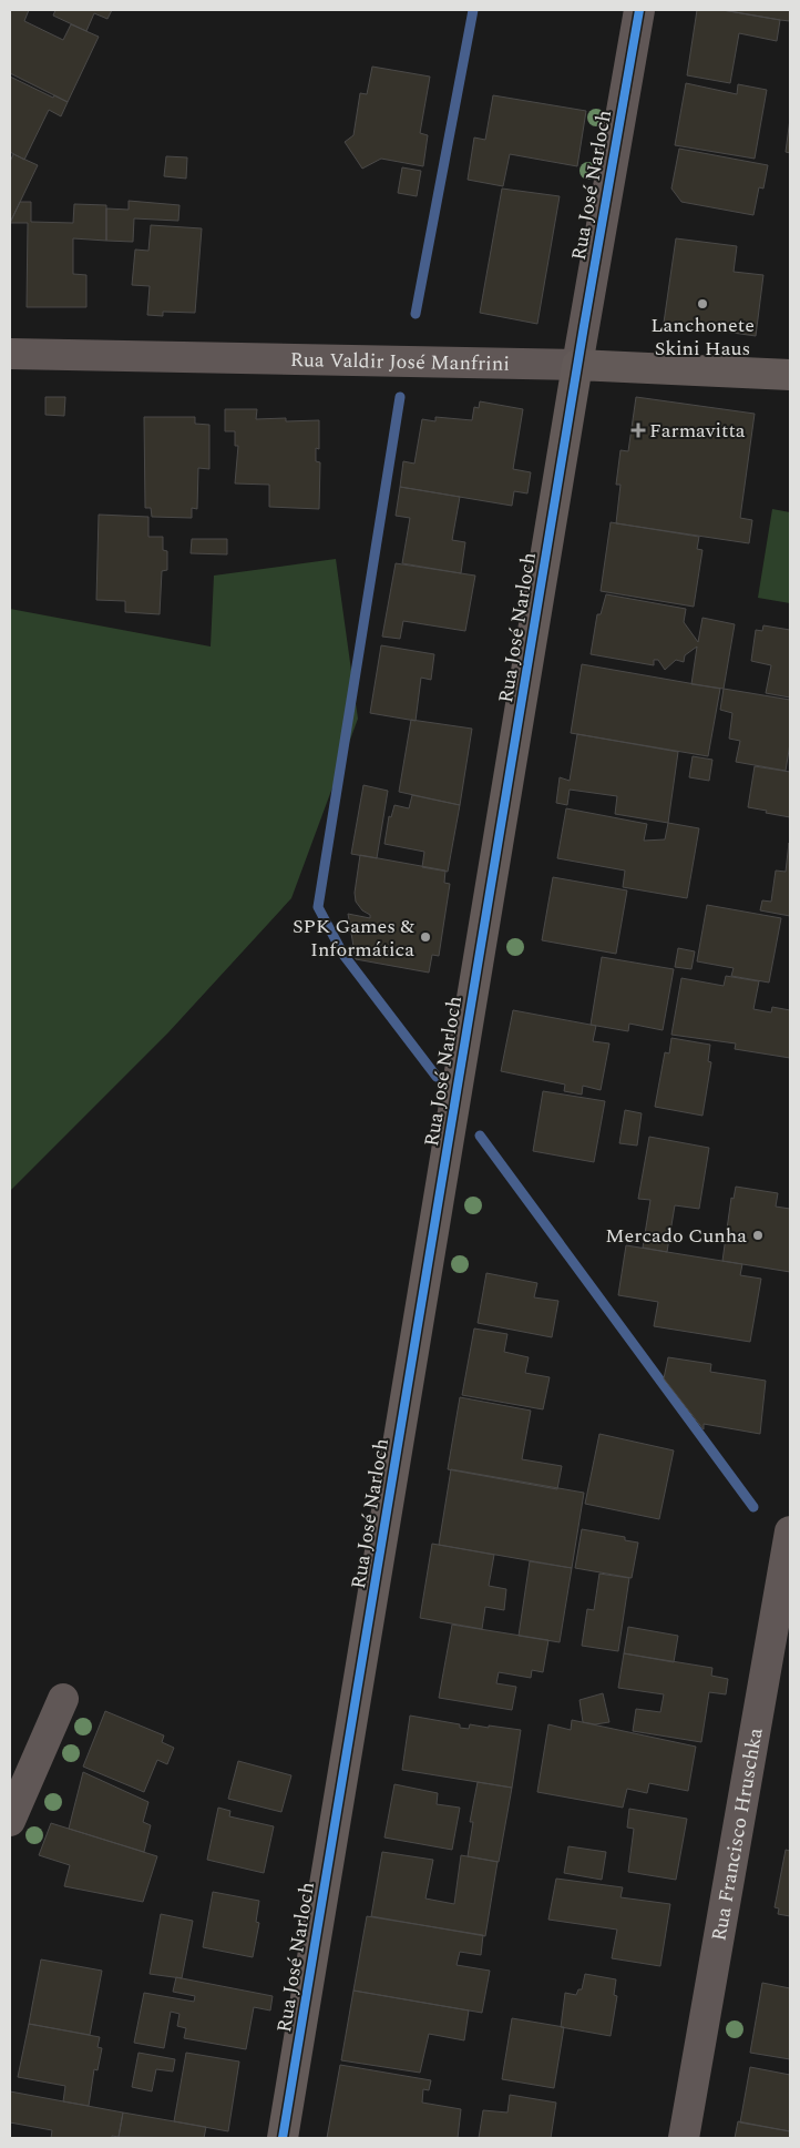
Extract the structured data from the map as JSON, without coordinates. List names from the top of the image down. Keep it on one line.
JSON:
{"streets":{"main road":["Rua José Narloch","Rua Valdir José Manfrini"],"street":["Rua Francisco Hruschka"]},"crossings":[["Rua José Narloch","Rua Valdir José Manfrini"]],"places":{"other":["Lanchonete Skini Haus","SPK Games & Informática","Mercado Cunha"],"health":["Farmavitta"]}}
